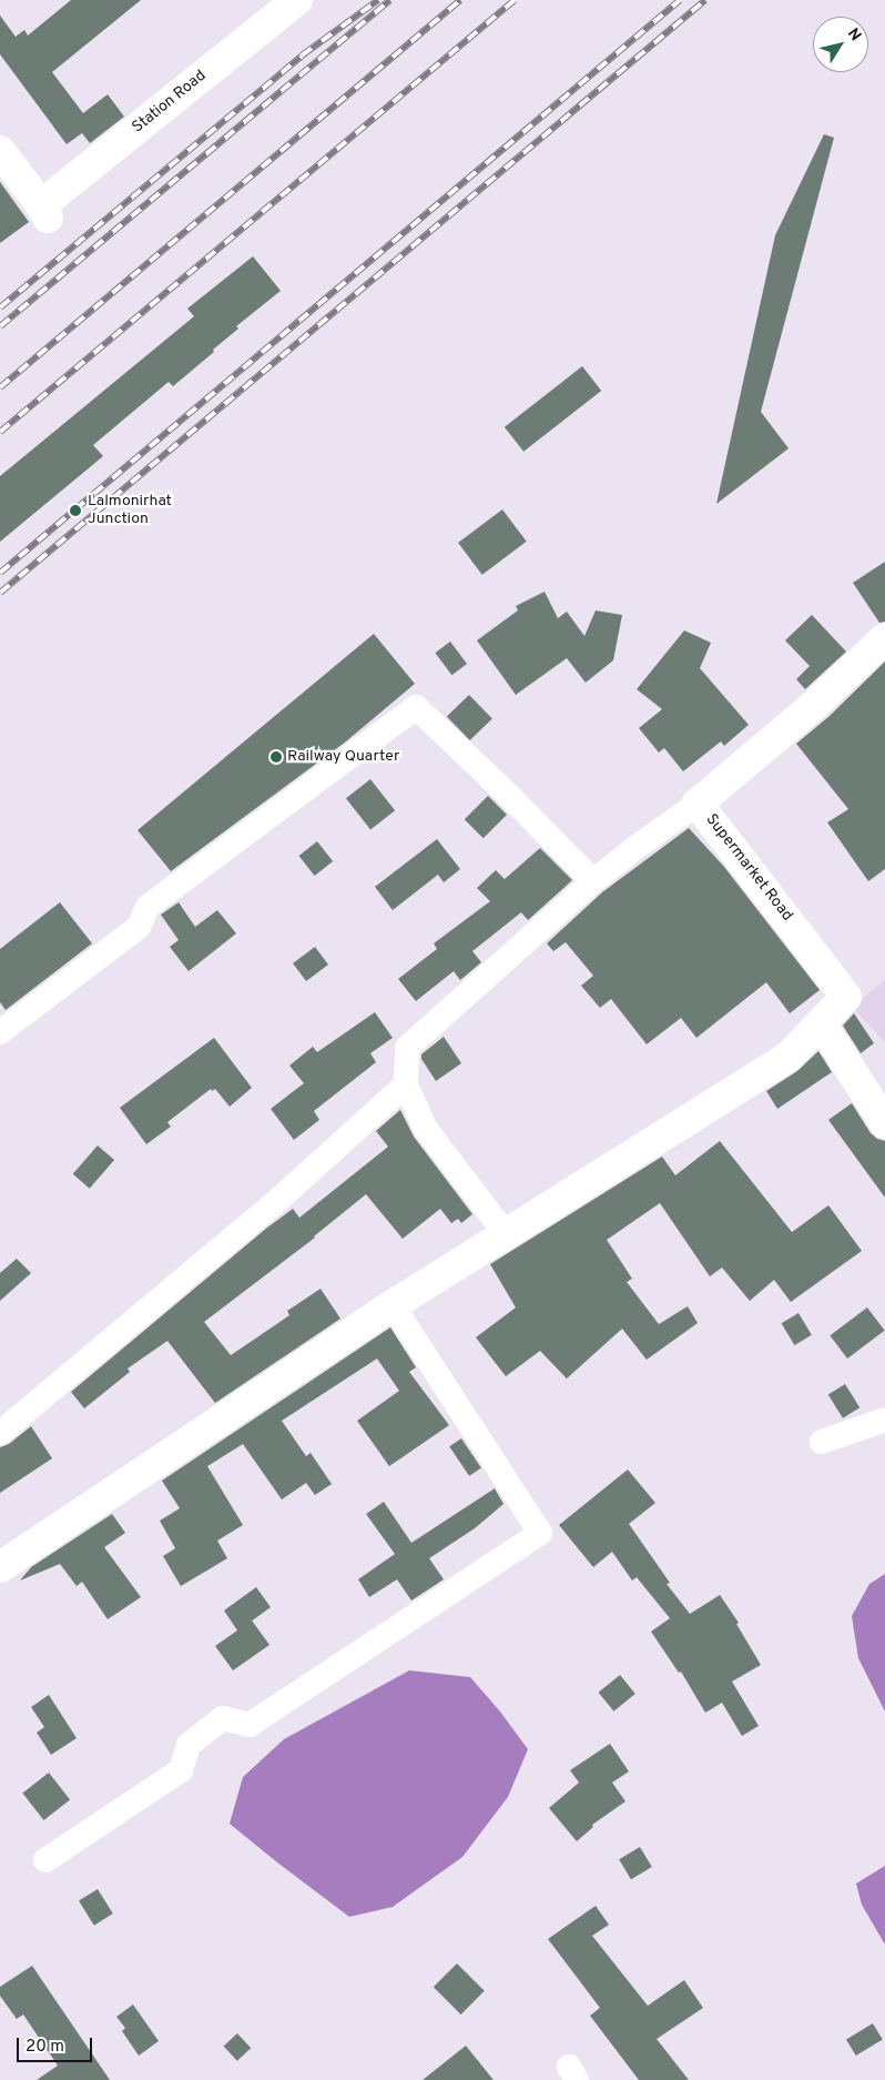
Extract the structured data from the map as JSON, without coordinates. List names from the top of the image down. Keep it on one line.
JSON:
{"streets":{"main road":["Station Road","Supermarket Road"]},"places":["Lalmonirhat Junction","Railway Quarter"],"scale_bar":"20 m","north":"top right"}
